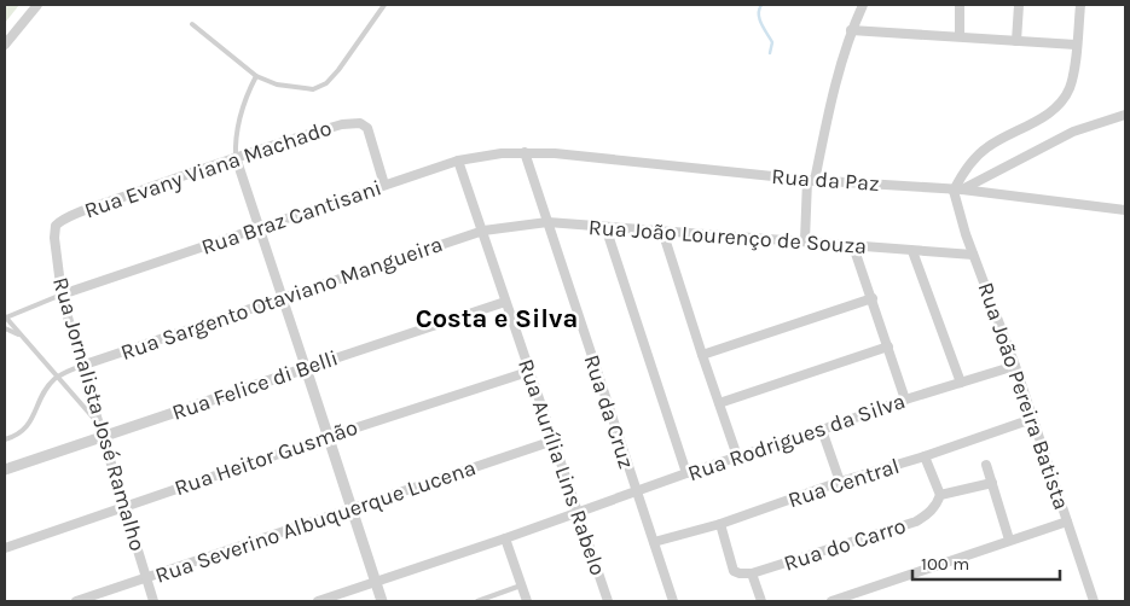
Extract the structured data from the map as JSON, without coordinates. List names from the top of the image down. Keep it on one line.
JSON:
{"streets":{"street":["Rua Evany Viana Machado","Rua da Paz","Rua Braz Cantisani","Rua João Lourenço de Souza","Rua Sargento Otaviano Mangueira","Rua Felice di Belli","Rua João Pereira Batista","Rua da Cruz","Rua Jornalista José Ramalho","Rua Rodrigues da Silva","Rua Heitor Gusmão","Rua Aurília Lins Rabelo","Rua Central","Rua Severino Albuquerque Lucena","Rua do Carro"]},"crossings":[["Rua Evany Viana Machado","Rua Braz Cantisani"],["Rua Evany Viana Machado","Rua Jornalista José Ramalho"],["Rua da Paz","Rua Braz Cantisani"],["Rua da Paz","Rua João Pereira Batista"],["Rua da Paz","Rua da Cruz"],["Rua Braz Cantisani","Rua da Cruz"],["Rua Braz Cantisani","Rua Jornalista José Ramalho"],["Rua Braz Cantisani","Rua Aurília Lins Rabelo"],["Rua João Lourenço de Souza","Rua Sargento Otaviano Mangueira"],["Rua João Lourenço de Souza","Rua João Pereira Batista"],["Rua João Lourenço de Souza","Rua da Cruz"],["Rua João Lourenço de Souza","Rua Aurília Lins Rabelo"],["Rua Sargento Otaviano Mangueira","Rua Jornalista José Ramalho"],["Rua Sargento Otaviano Mangueira","Rua Aurília Lins Rabelo"],["Rua Felice di Belli","Rua Jornalista José Ramalho"],["Rua Felice di Belli","Rua Aurília Lins Rabelo"],["Rua João Pereira Batista","Rua Rodrigues da Silva"],["Rua João Pereira Batista","Rua Central"],["Rua da Cruz","Rua Rodrigues da Silva"],["Rua da Cruz","Rua Central"],["Rua Jornalista José Ramalho","Rua Heitor Gusmão"],["Rua Jornalista José Ramalho","Rua Severino Albuquerque Lucena"],["Rua Rodrigues da Silva","Rua Aurília Lins Rabelo"],["Rua Heitor Gusmão","Rua Aurília Lins Rabelo"],["Rua Aurília Lins Rabelo","Rua Severino Albuquerque Lucena"]],"districts":["Costa e Silva"],"scale_bar":"100 m"}
